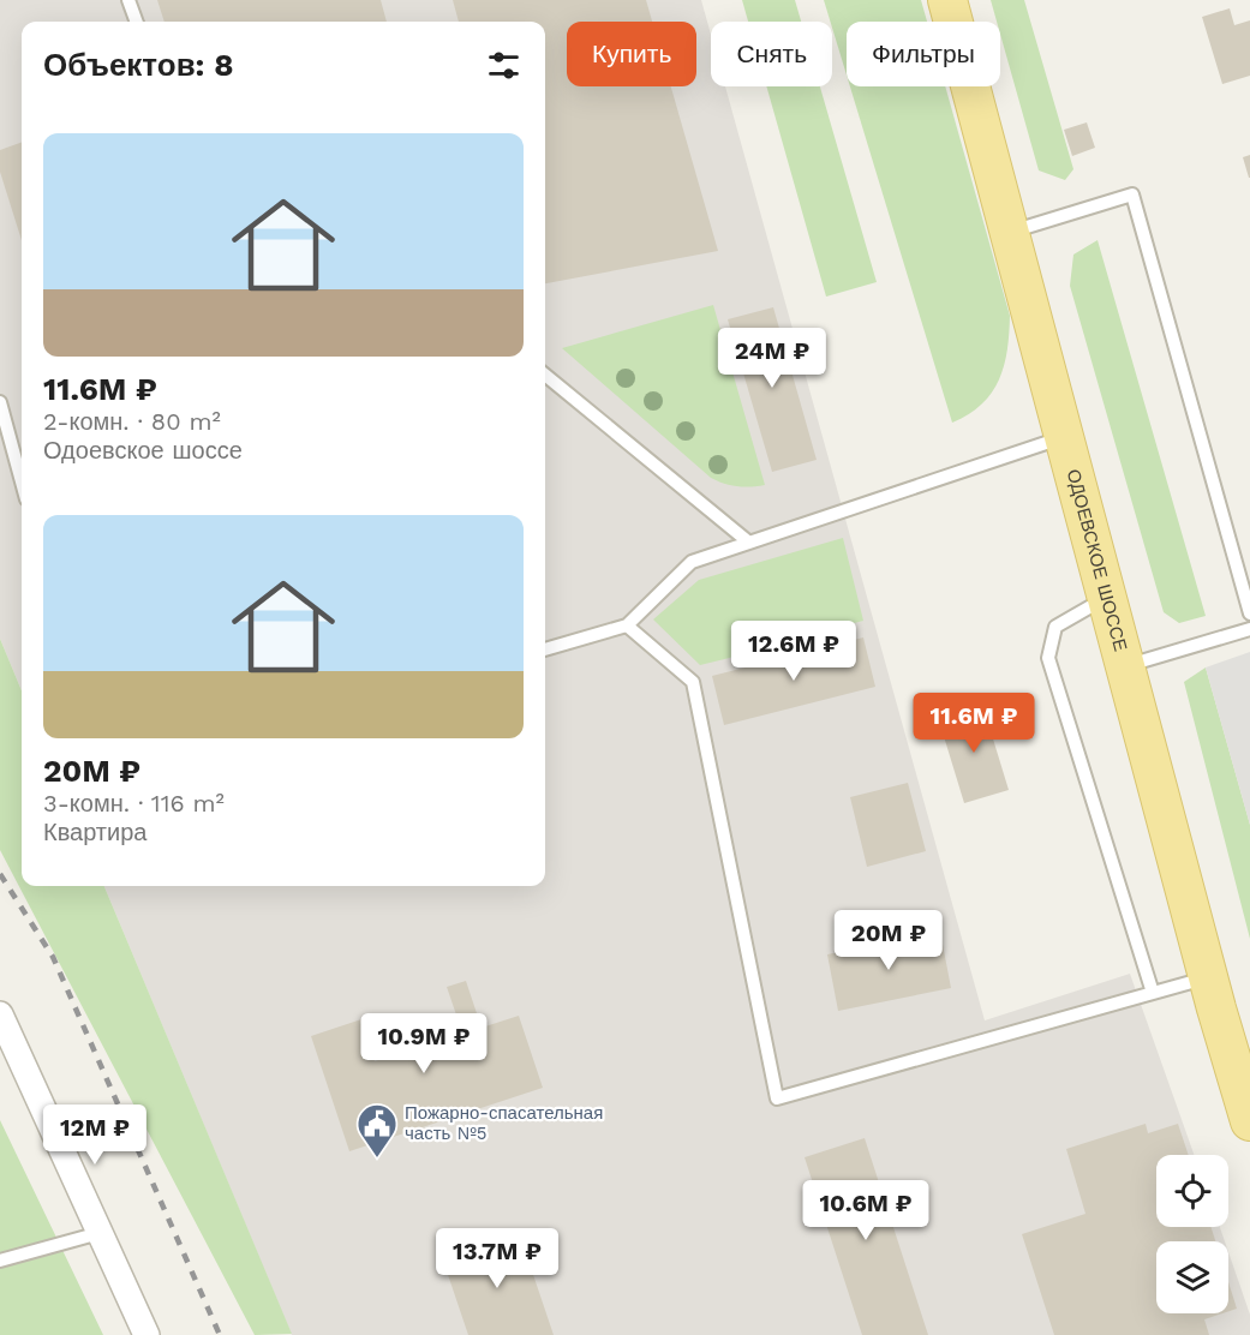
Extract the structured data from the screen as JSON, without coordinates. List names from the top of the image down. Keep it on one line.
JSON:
{"streets":{"main road":["ОДОЕВСКОЕ ШОССЕ"]},"places":{"public building":["Пожарно-спасательная часть №5"]},"page":{"chip":["Купить","Снять","Фильтры"],"heading":"Объектов: 8","list":[{"name":"11.6M ₽","note":"2-комн. · 80 m² · Одоевское шоссе"},{"name":"20M ₽","note":"3-комн. · 116 m² · Квартира"}],"price":["24M ₽","12.6M ₽","11.6M ₽","20M ₽","10.9M ₽","12M ₽","10.6M ₽","13.7M ₽"]}}
